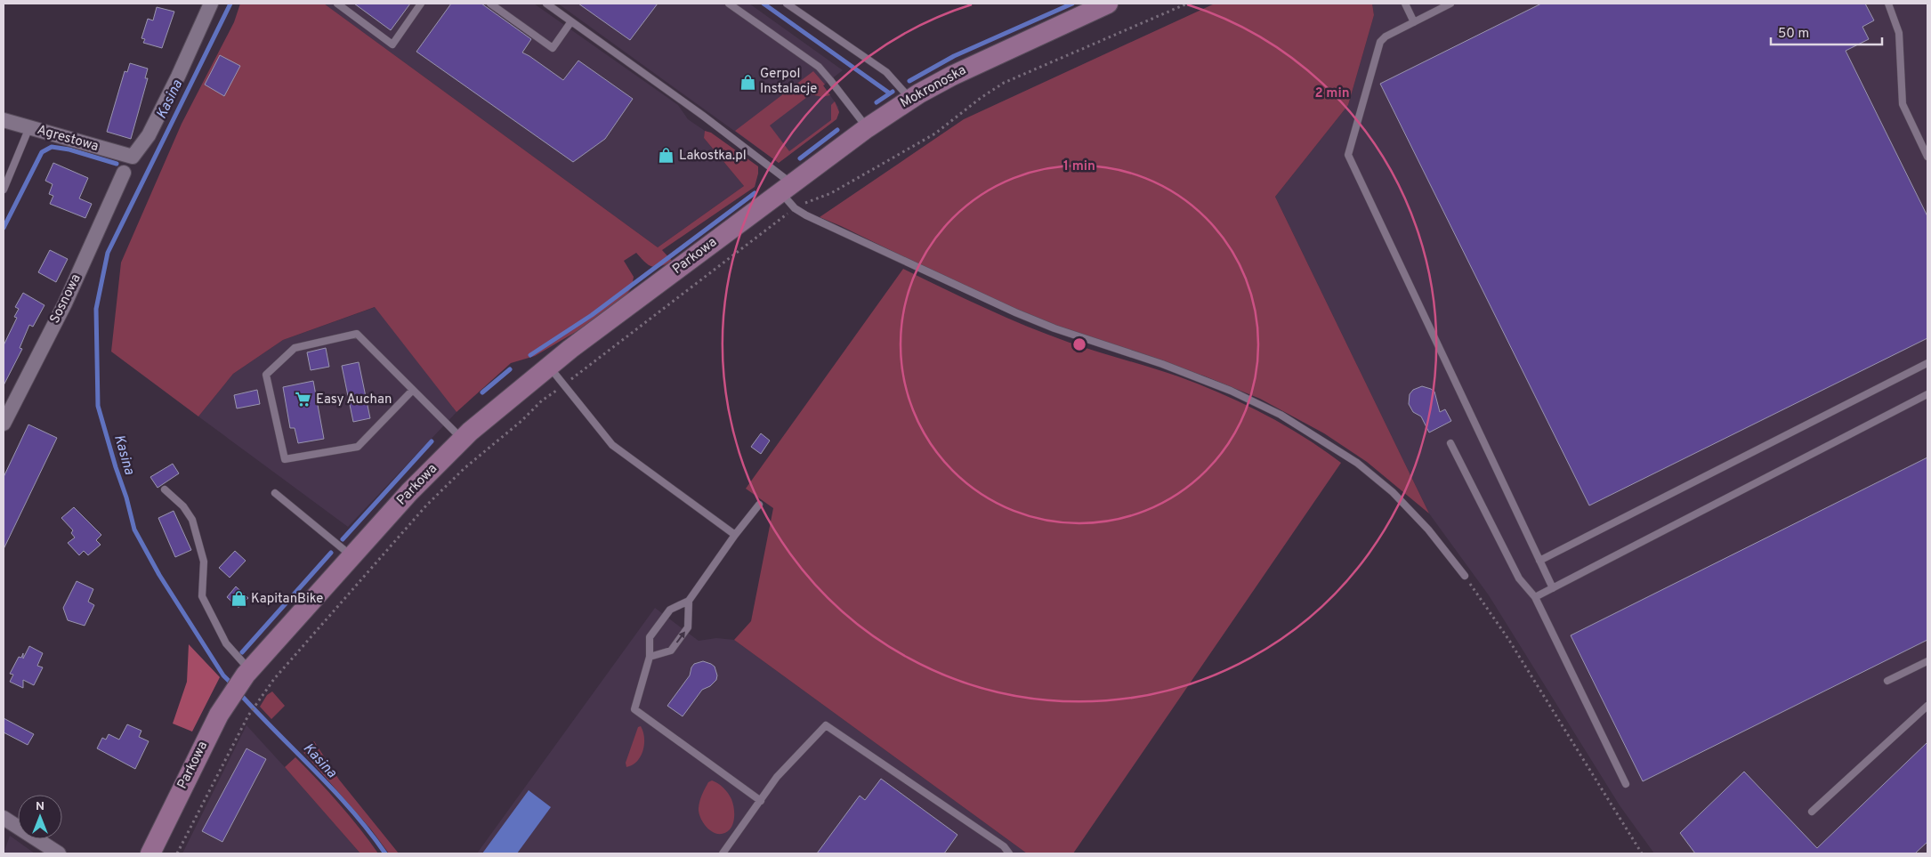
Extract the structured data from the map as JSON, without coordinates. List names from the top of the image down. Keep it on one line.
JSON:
{"streets":{"main road":["Mokronoska","Parkowa"],"street":["Agrestowa","Sosnowa"]},"crossings":[["Mokronoska","Parkowa"]],"water":["Kasina"],"places":{"shop":["Gerpol Instalacje","Lakostka.pl","KapitanBike"],"supermarket":["Easy Auchan"]},"scale_bar":"50 m","north":"top","rings":["2 min","1 min"]}
